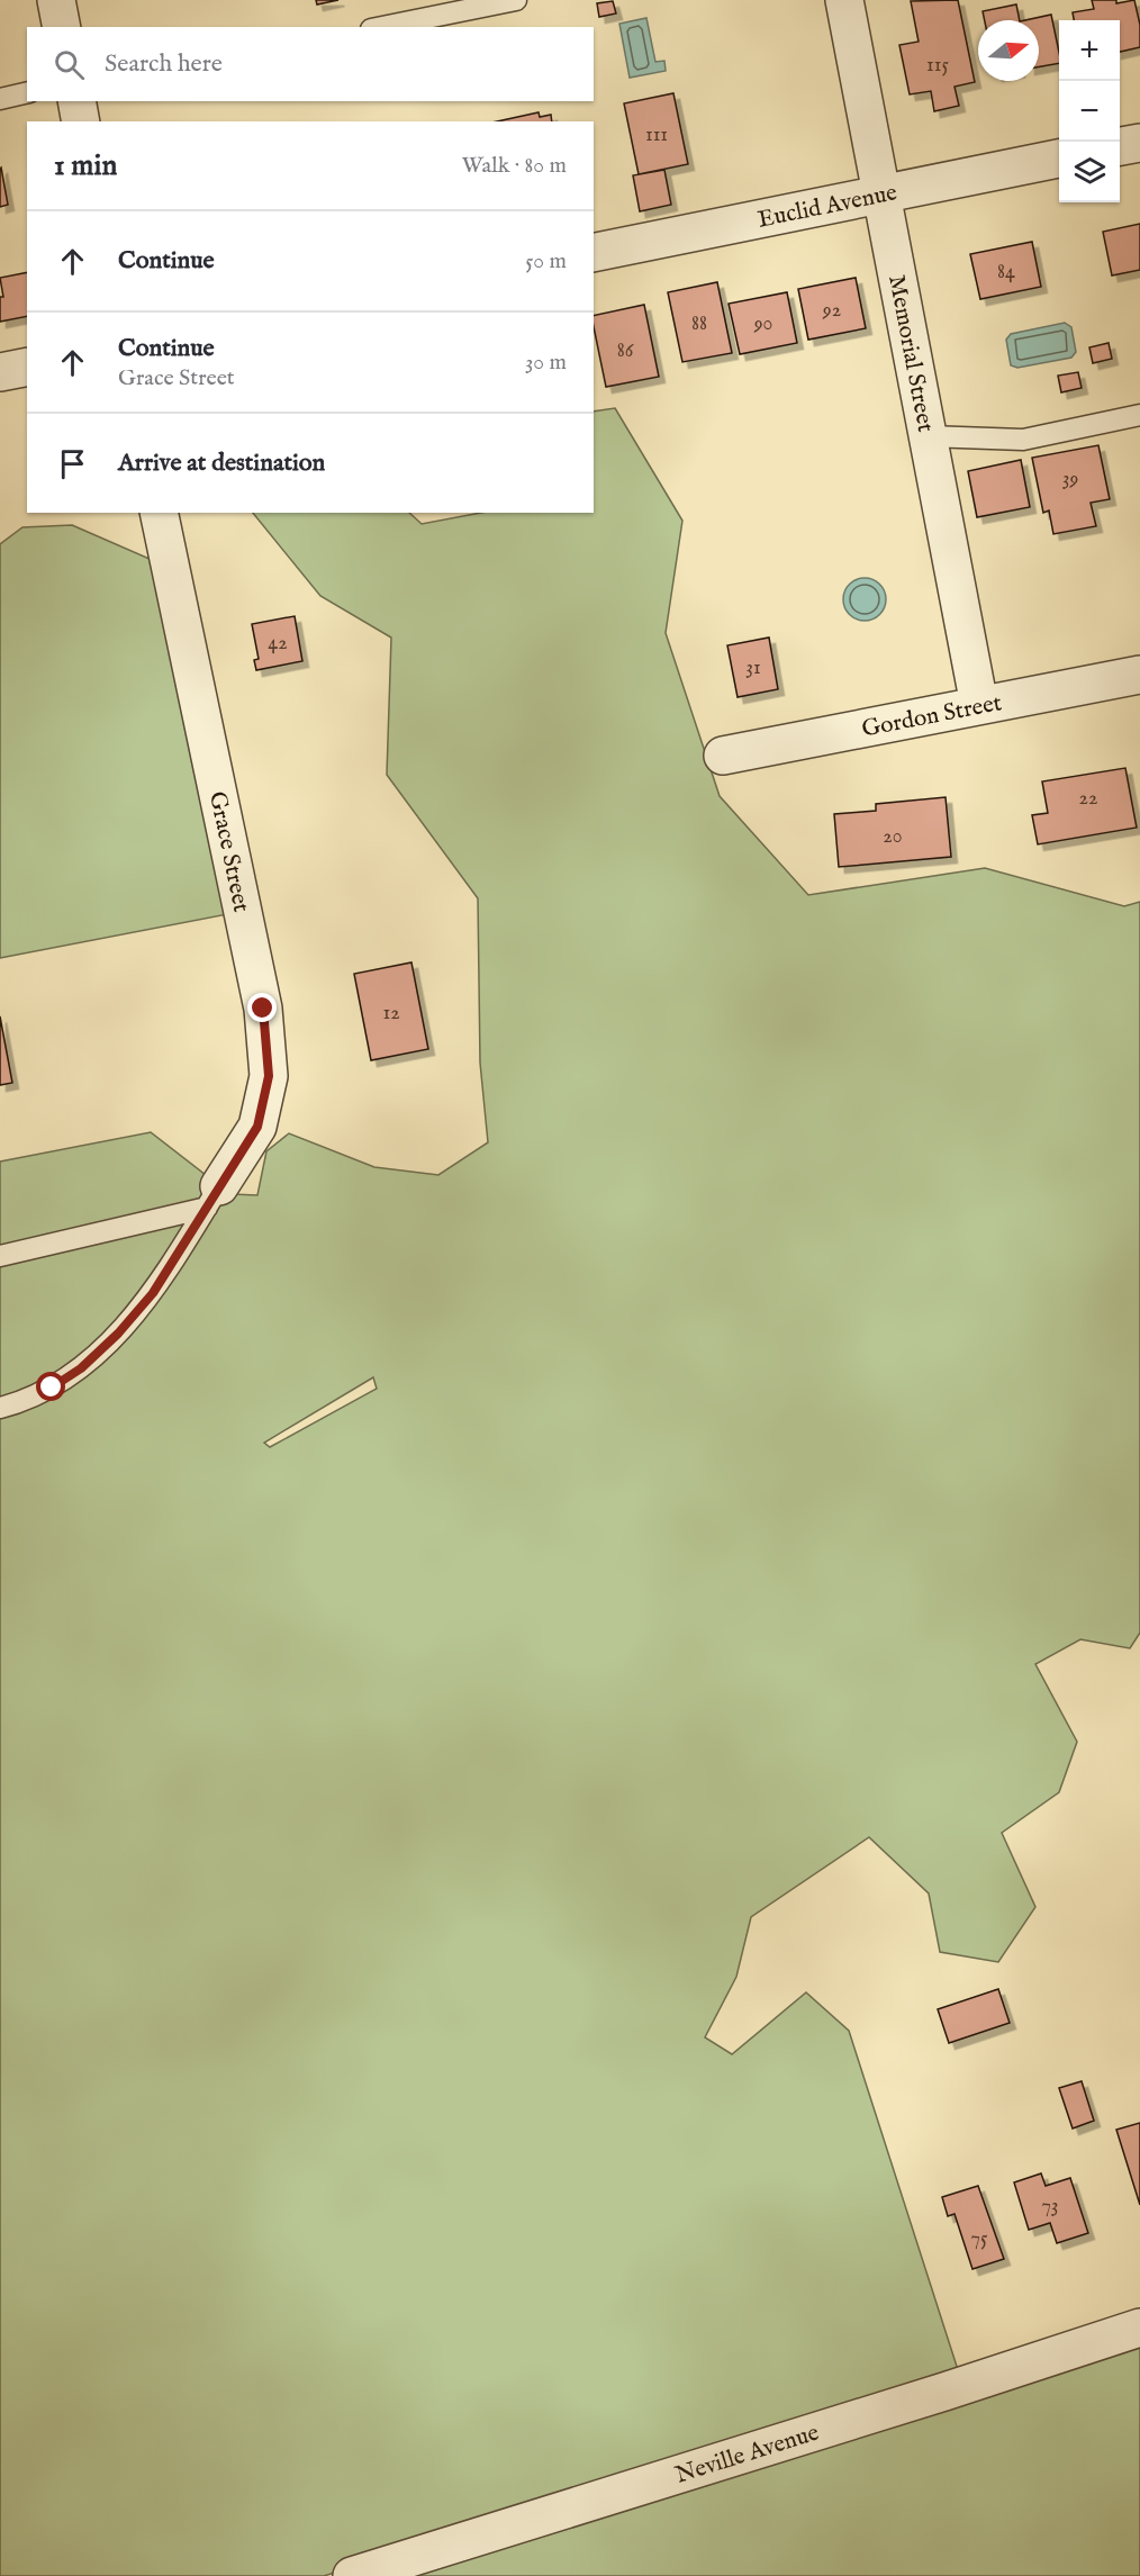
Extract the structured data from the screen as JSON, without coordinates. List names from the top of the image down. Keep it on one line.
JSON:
{"streets":{"street":["Euclid Avenue","Memorial Street","Gordon Street","Grace Street","Neville Avenue"]},"crossings":[["Euclid Avenue","Memorial Street"],["Memorial Street","Gordon Street"]],"house_numbers":["115","111","84","92","88","90","86","39","42","31","22","20","12","73","75"],"north":"right","page":{"map_buttons":["+","−"],"search":"Search here","heading":["1 min","Walk · 80 m"],"list":[["Continue","50 m"],["Continue","Grace Street","30 m"],"Arrive at destination"]}}
